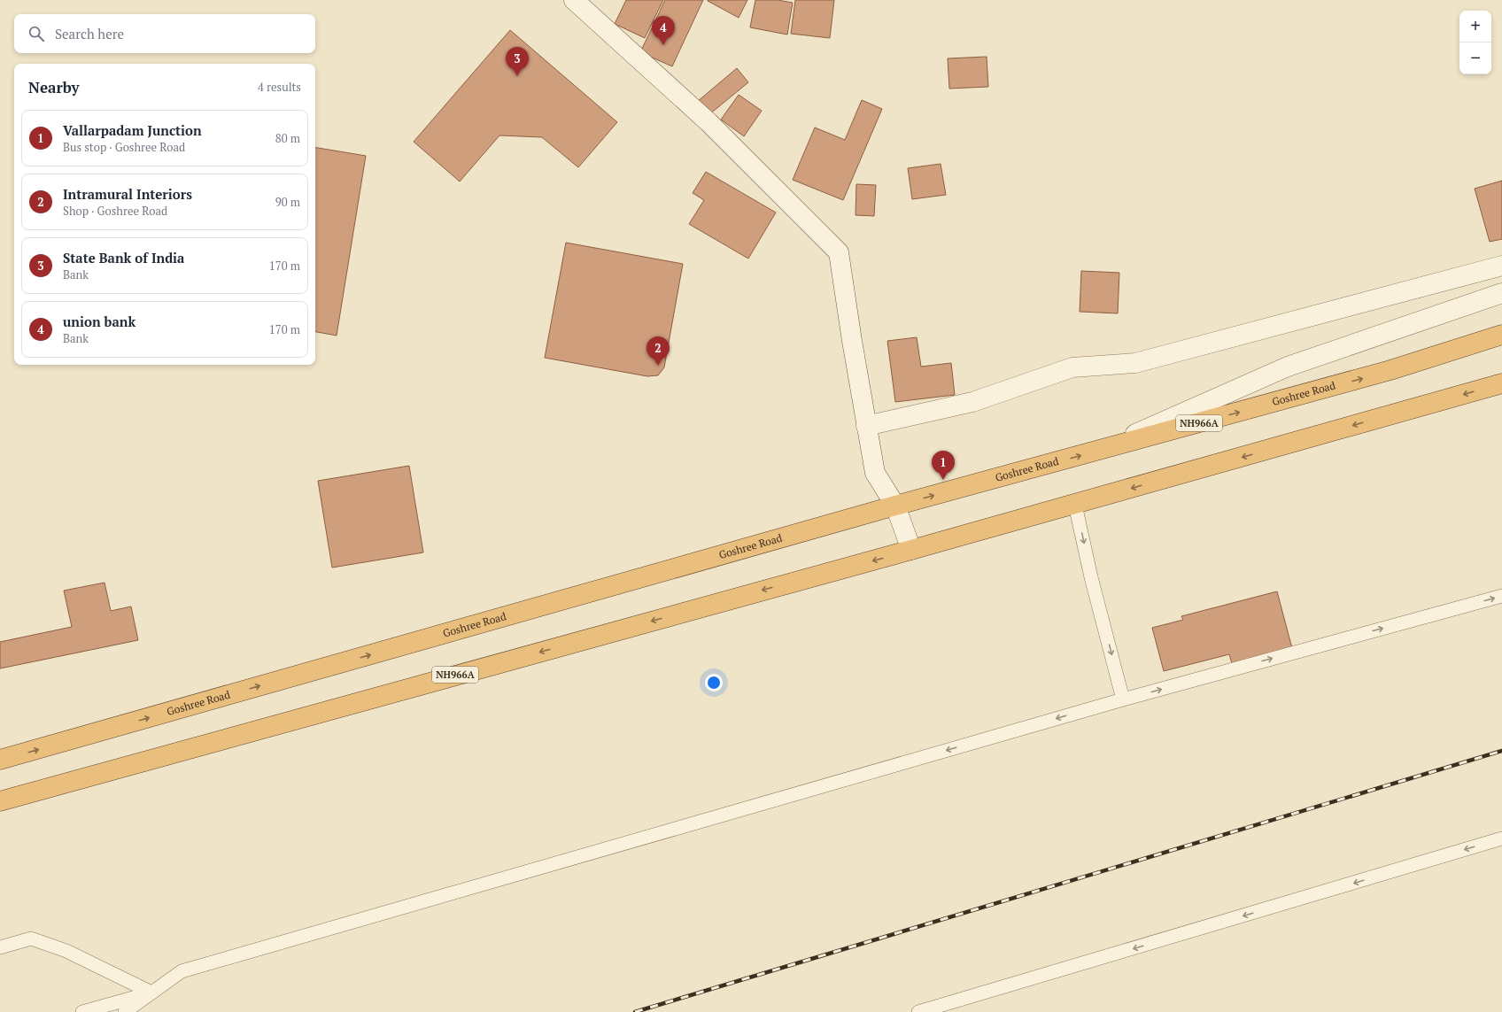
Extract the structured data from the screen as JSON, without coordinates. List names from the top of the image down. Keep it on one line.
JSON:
{"streets":{"highway":["Goshree Road","NH966A"]},"page":{"map_buttons":["+","−"],"search":"Search here","pins":["4","3","2","1"],"heading":["Nearby","4 results"],"list":[{"mark":"1","name":"Vallarpadam Junction","note":"Bus stop · Goshree Road","value":"80 m"},{"mark":"2","name":"Intramural Interiors","note":"Shop · Goshree Road","value":"90 m"},{"mark":"3","name":"State Bank of India","note":"Bank","value":"170 m"},{"mark":"4","name":"union bank","note":"Bank","value":"170 m"}]}}
